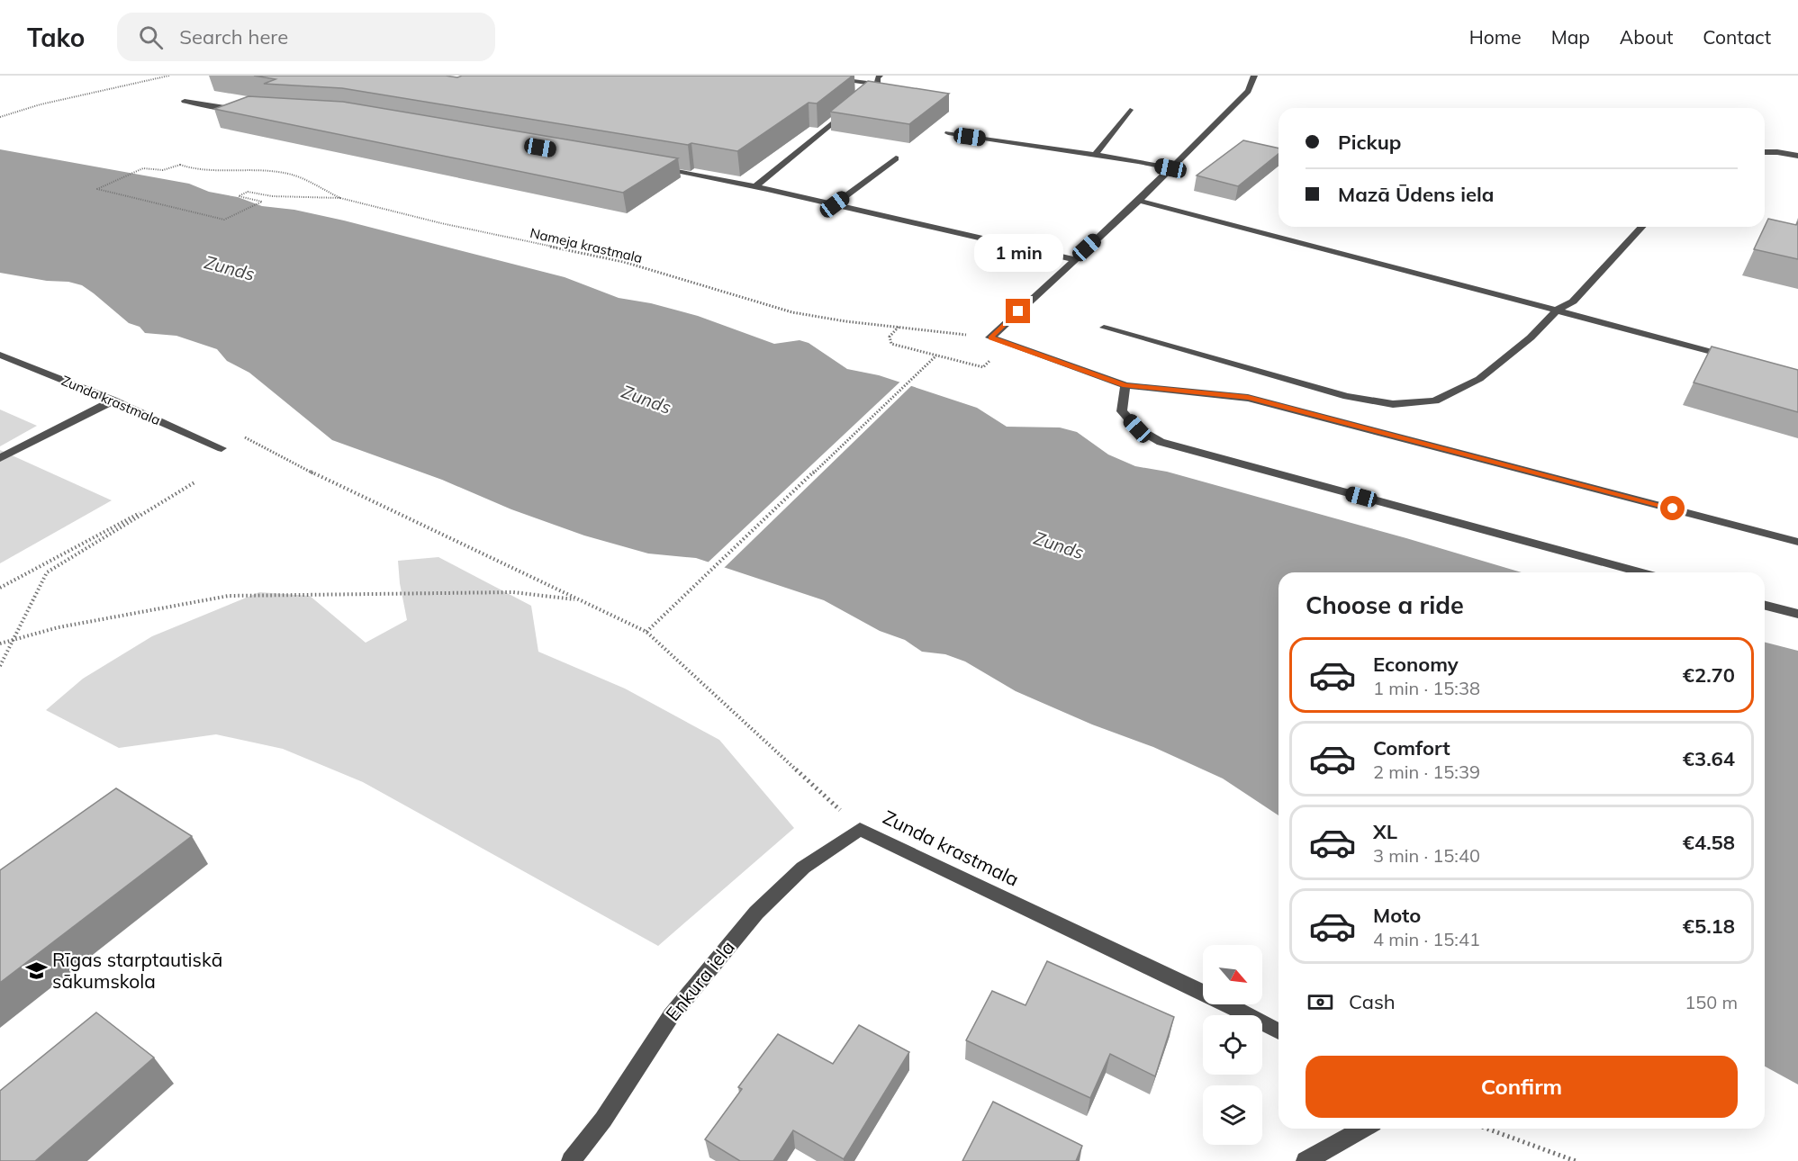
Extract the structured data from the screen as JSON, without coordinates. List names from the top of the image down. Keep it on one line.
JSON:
{"streets":{"street":["Zunda krastmala","Enkura iela"],"path":["Nameja krastmala"]},"crossings":[["Zunda krastmala","Enkura iela"]],"water":["Zunds"],"places":{"school or university":["Rīgas starptautiskā sākumskola"]},"north":"bottom right","page":{"header":"Tako","search":"Search here","nav":["Home","Map","About","Contact"],"banner":["Pickup","Mazā Ūdens iela"],"bubble":"1 min","heading":"Choose a ride","list":[{"name":"Economy","note":"1 min · 15:38","value":"€2.70"},{"name":"Comfort","note":"2 min · 15:39","value":"€3.64"},{"name":"XL","note":"3 min · 15:40","value":"€4.58"},{"name":"Moto","note":"4 min · 15:41","value":"€5.18"}],"pay":["Cash","150 m"],"buttons":"Confirm"}}
